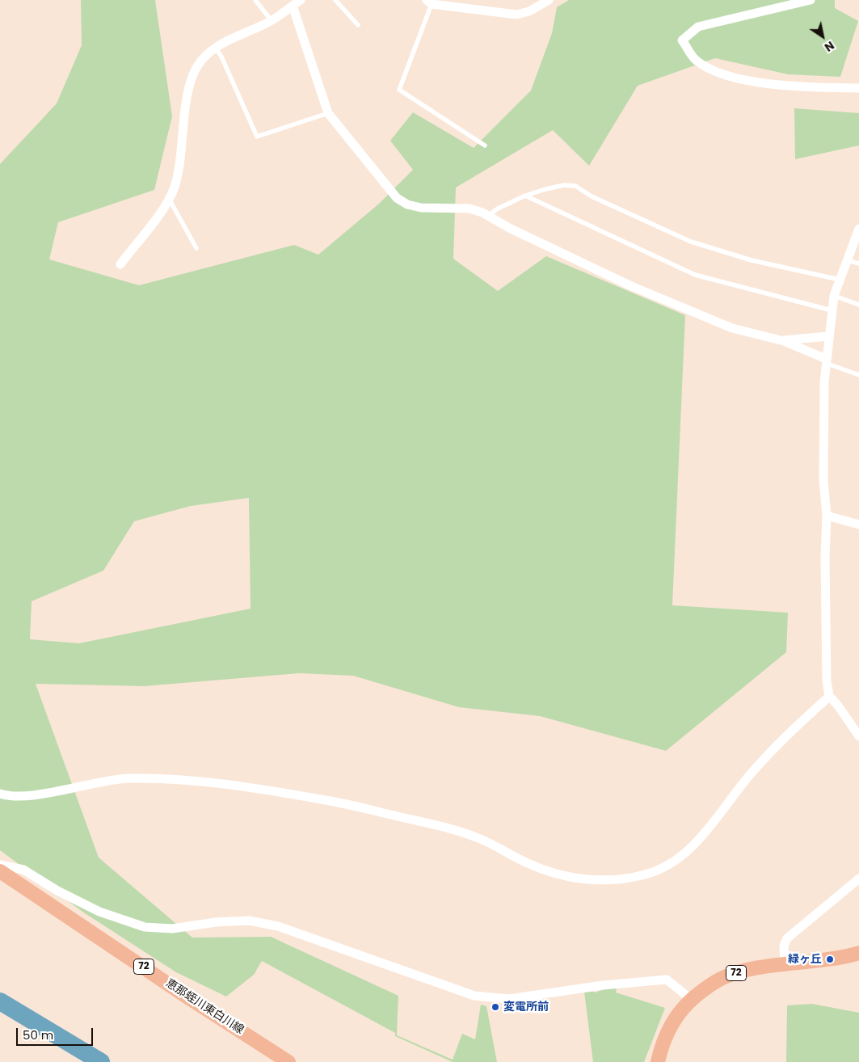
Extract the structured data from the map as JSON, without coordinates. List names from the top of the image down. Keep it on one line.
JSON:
{"streets":{"main road":["72","恵那蛭川東白川線"]},"places":["緑ヶ丘","変電所前"],"scale_bar":"50 m","north":"bottom right"}
